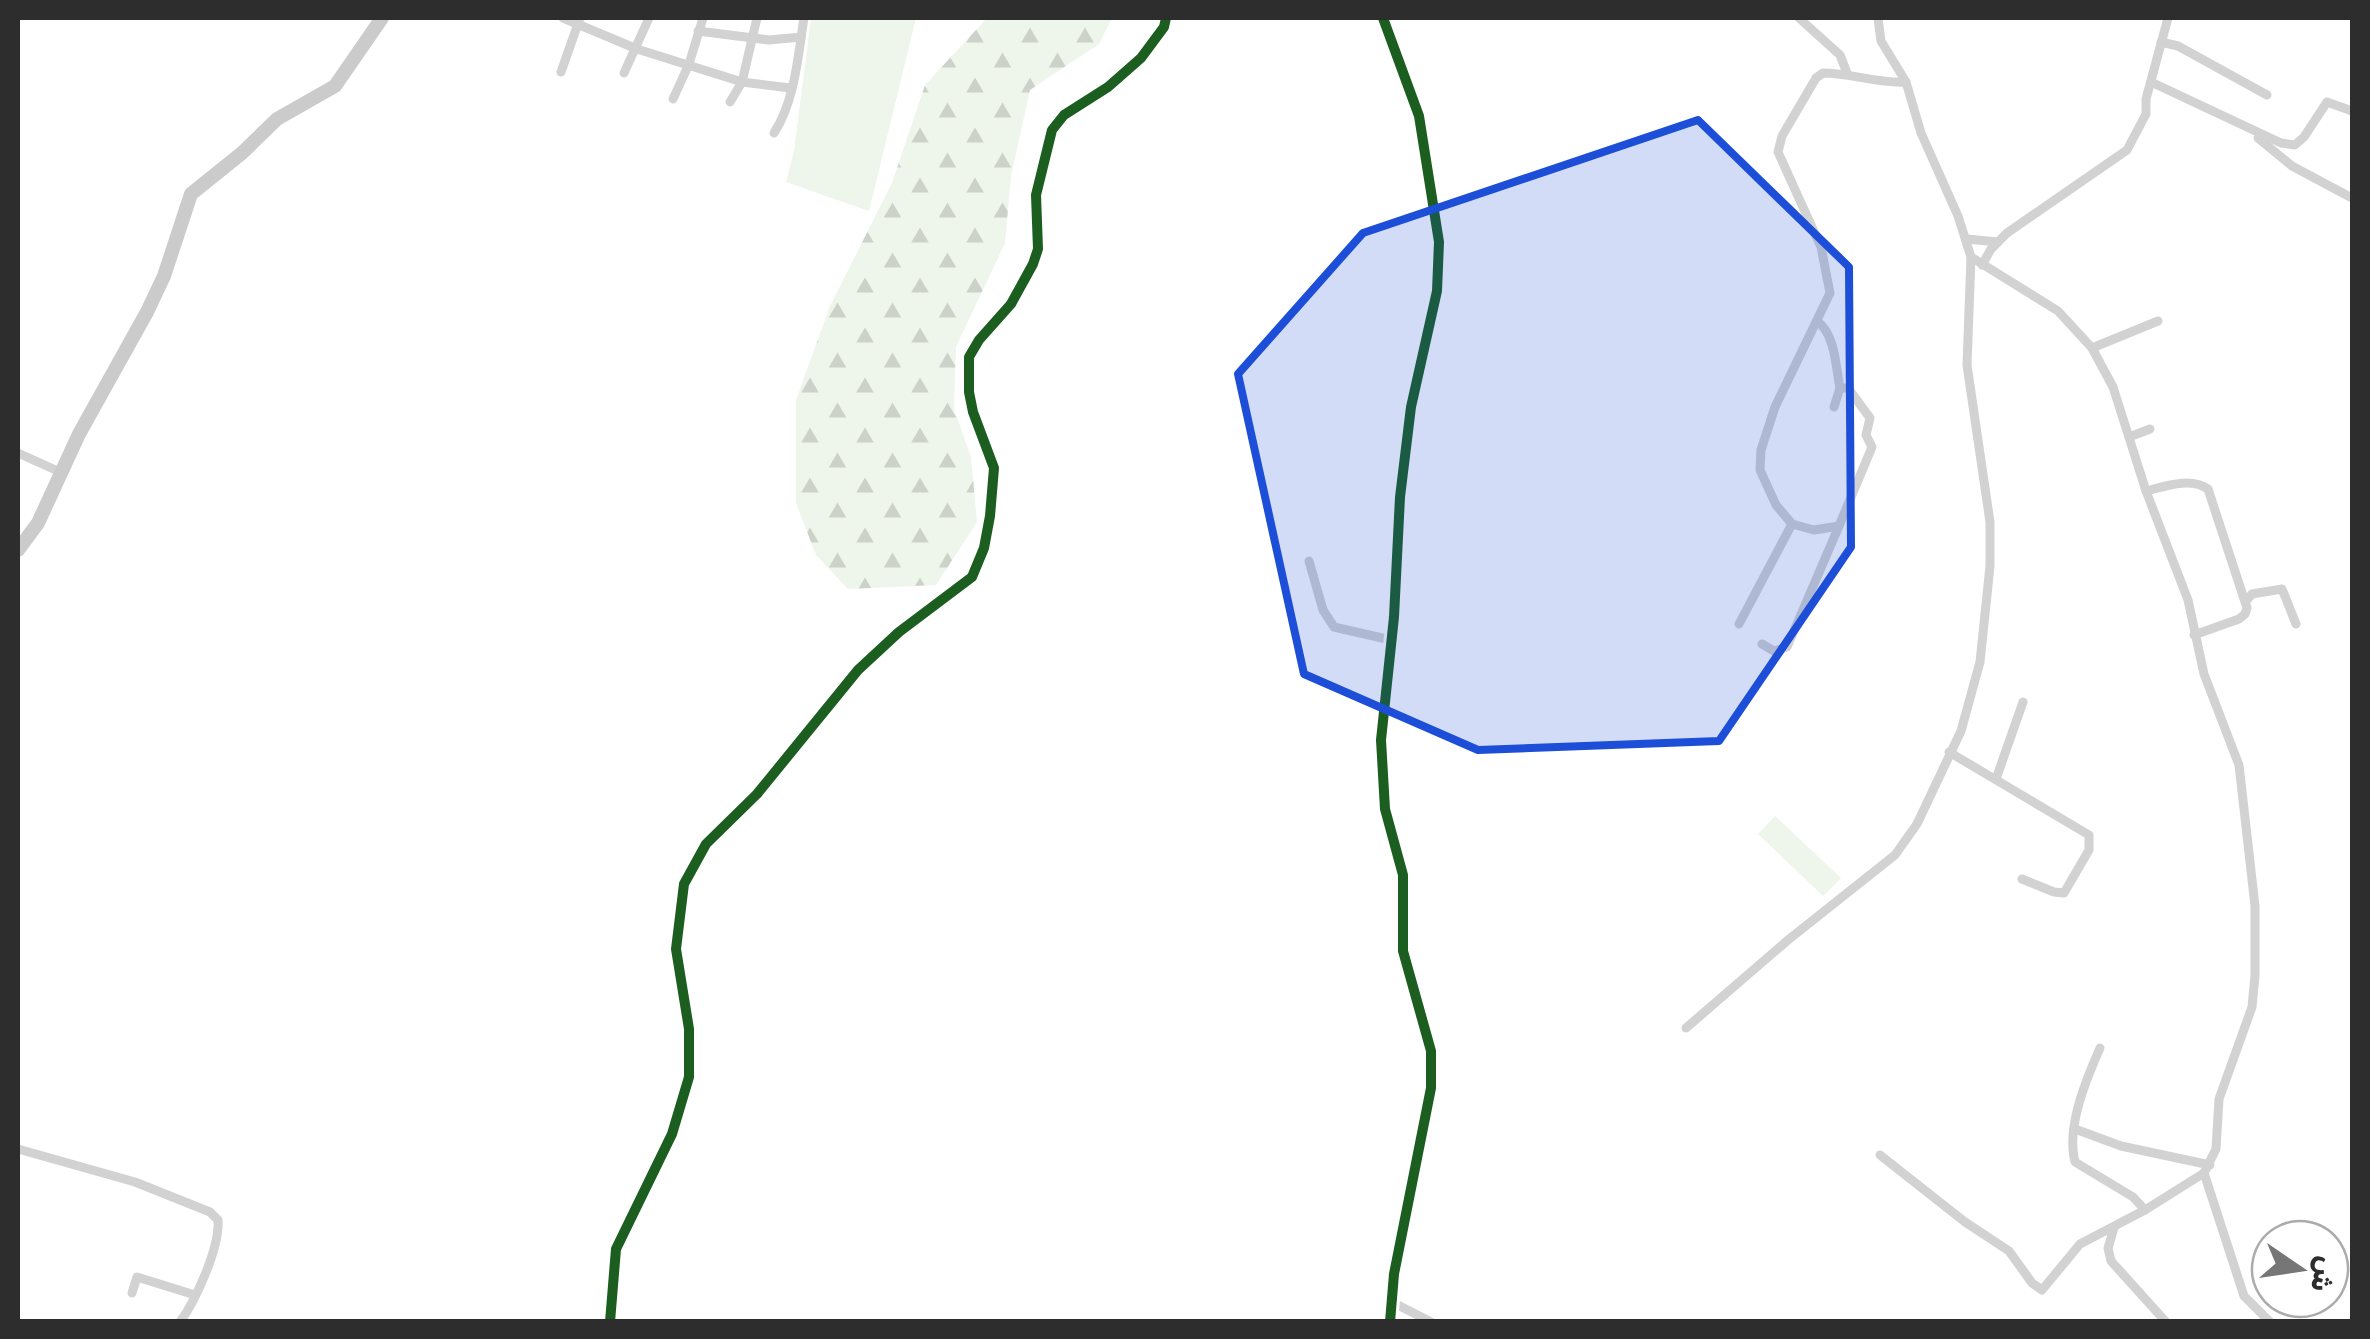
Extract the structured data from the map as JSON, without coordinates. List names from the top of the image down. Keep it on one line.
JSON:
{"north":"right"}
